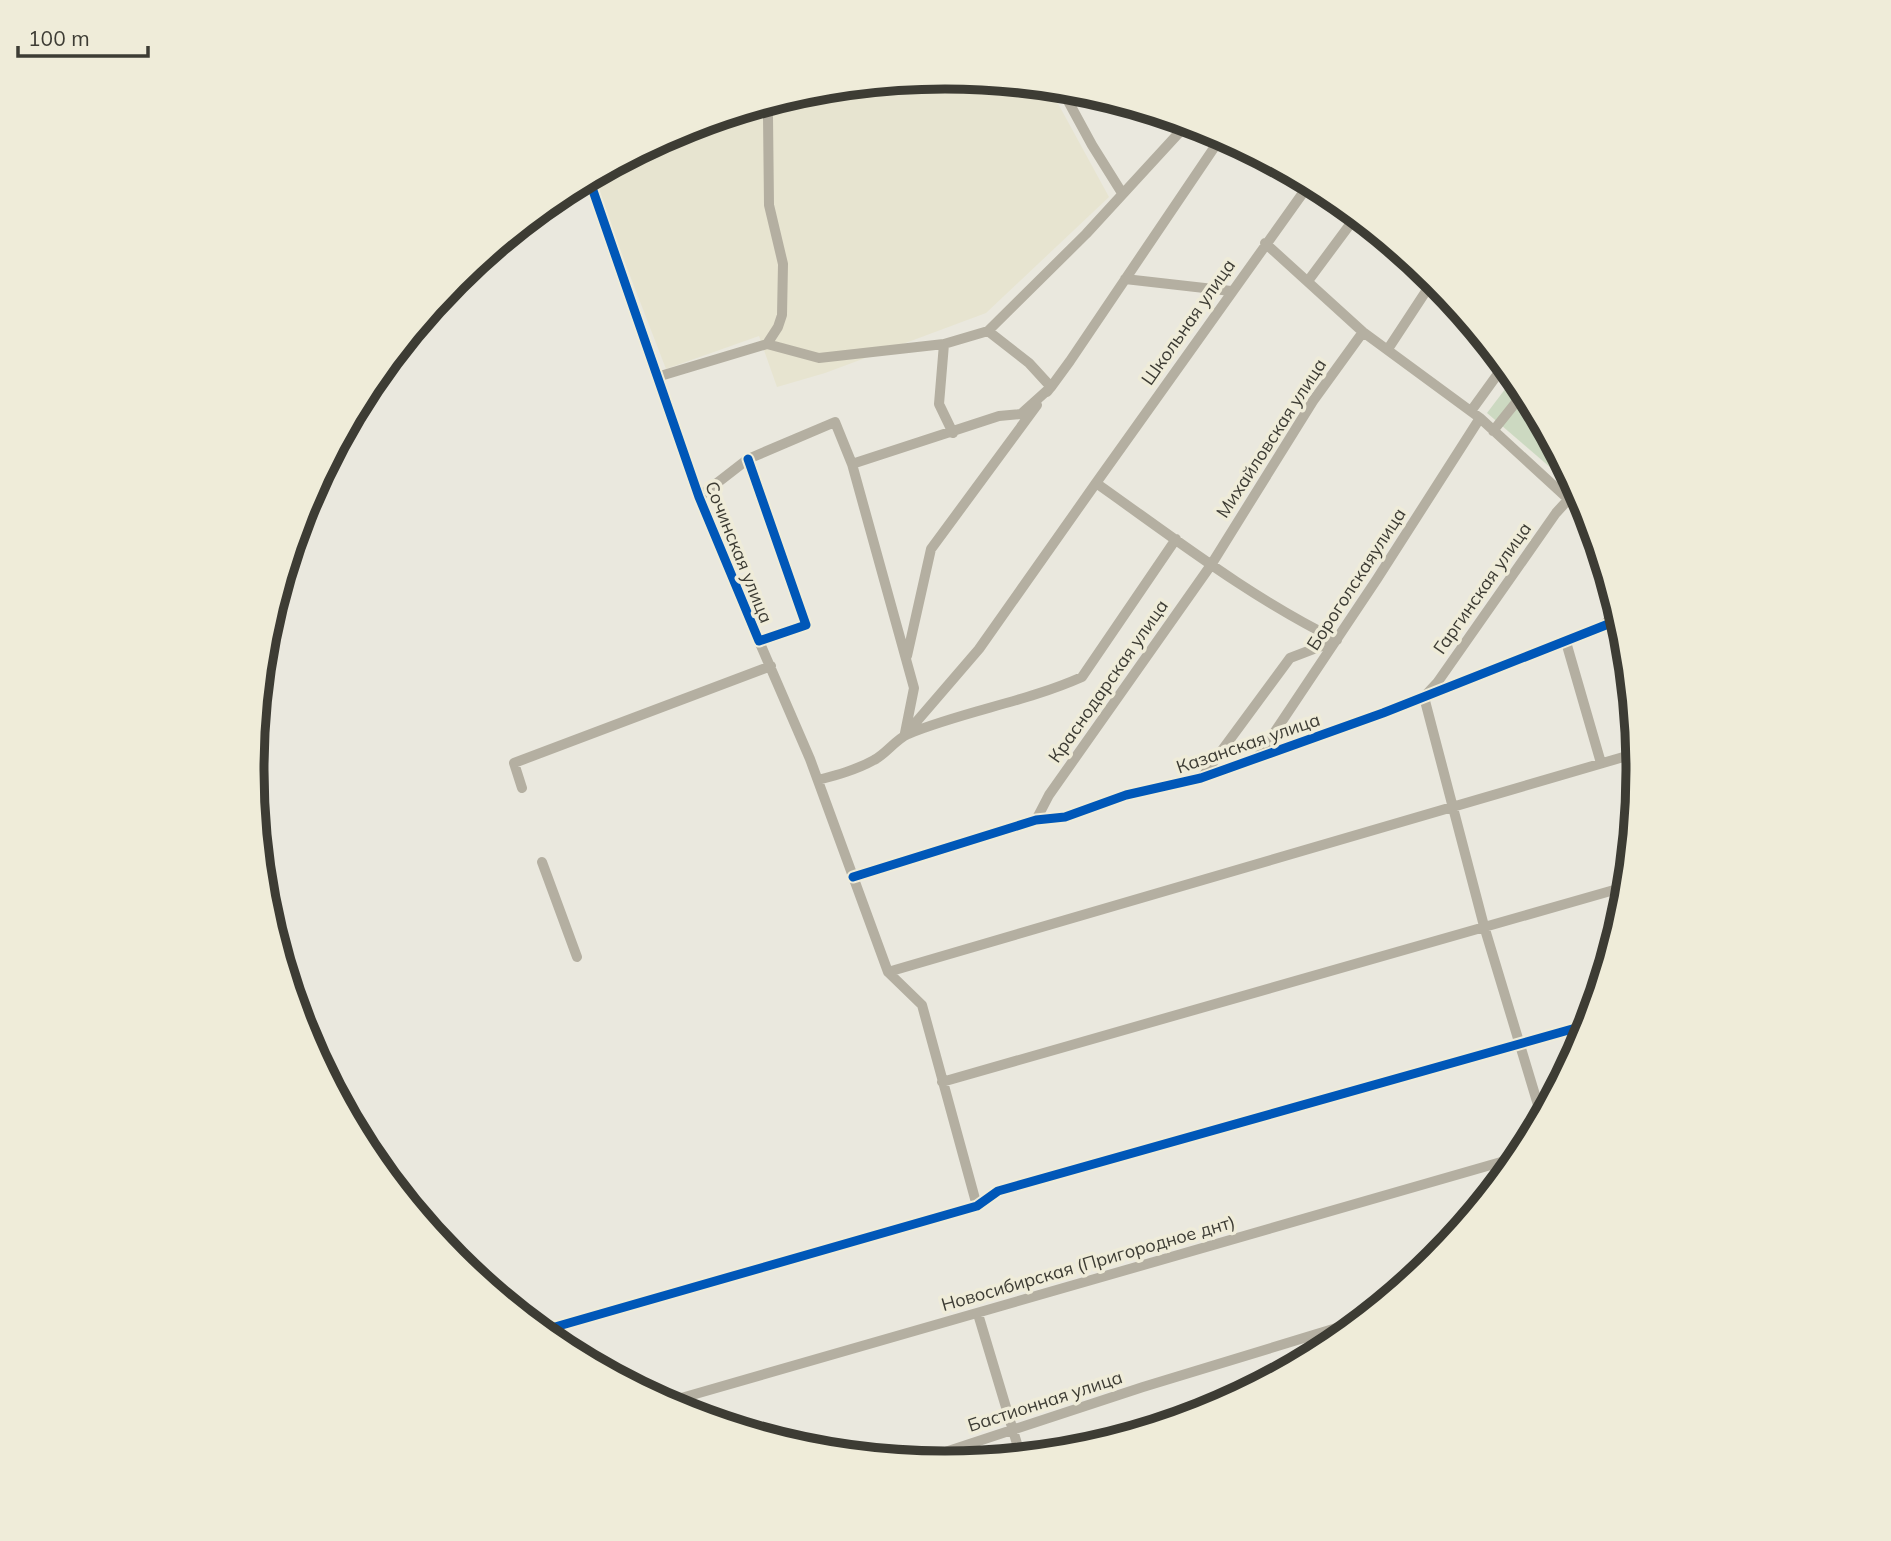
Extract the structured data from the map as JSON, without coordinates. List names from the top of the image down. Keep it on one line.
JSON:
{"streets":{"street":["Школьная улица","Михайловская улица","Сочинская улица","Бороголскаяулица","Гаргинская улица","Краснодарская улица","Казанская улица","Новосибирская (Пригородное днт)","Бастионная улица"]},"crossings":[["Михайловская улица","Краснодарская улица"],["Бороголскаяулица","Казанская улица"],["Гаргинская улица","Казанская улица"],["Краснодарская улица","Казанская улица"]],"scale_bar":"100 m"}
